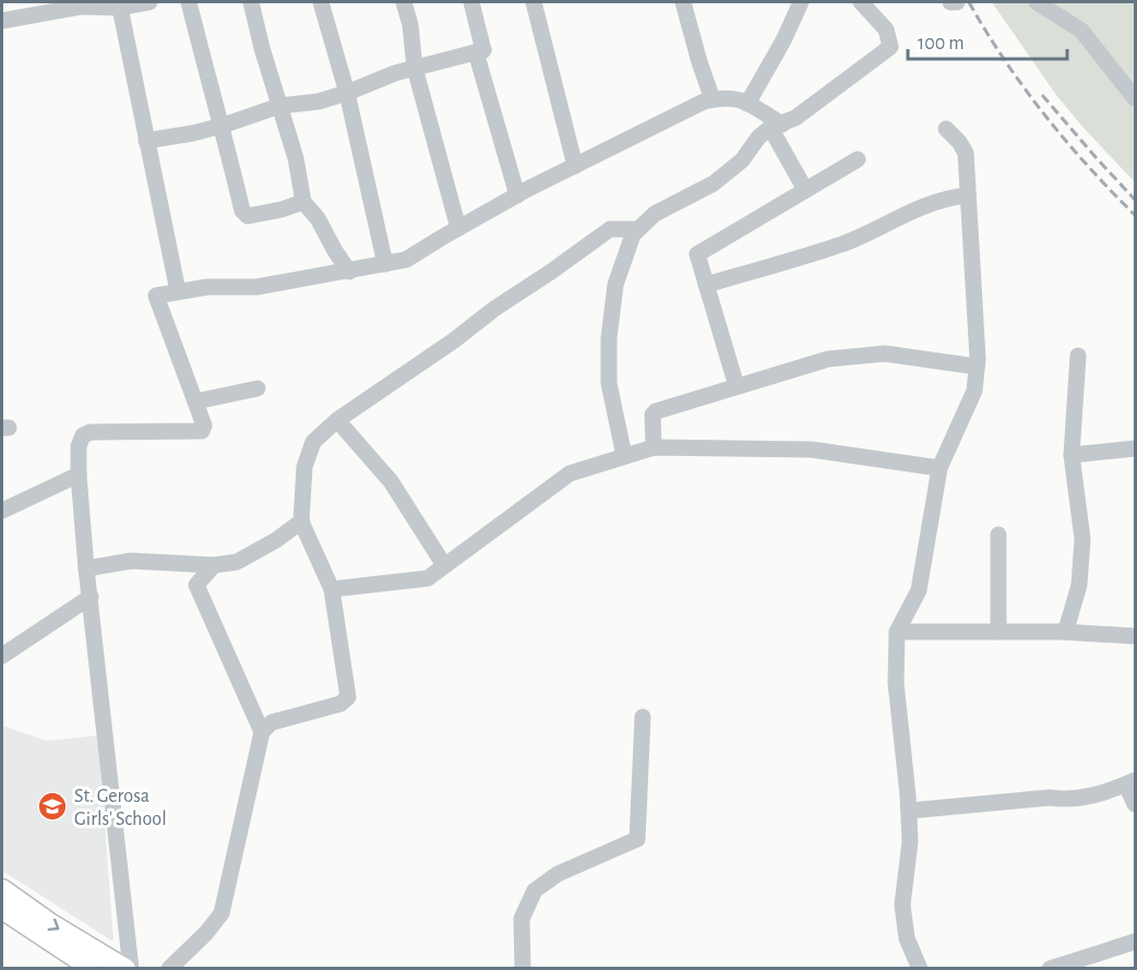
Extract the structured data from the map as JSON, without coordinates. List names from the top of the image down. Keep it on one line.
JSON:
{"places":{"school or university":["St. Gerosa Girls' School"]},"scale_bar":"100 m"}
